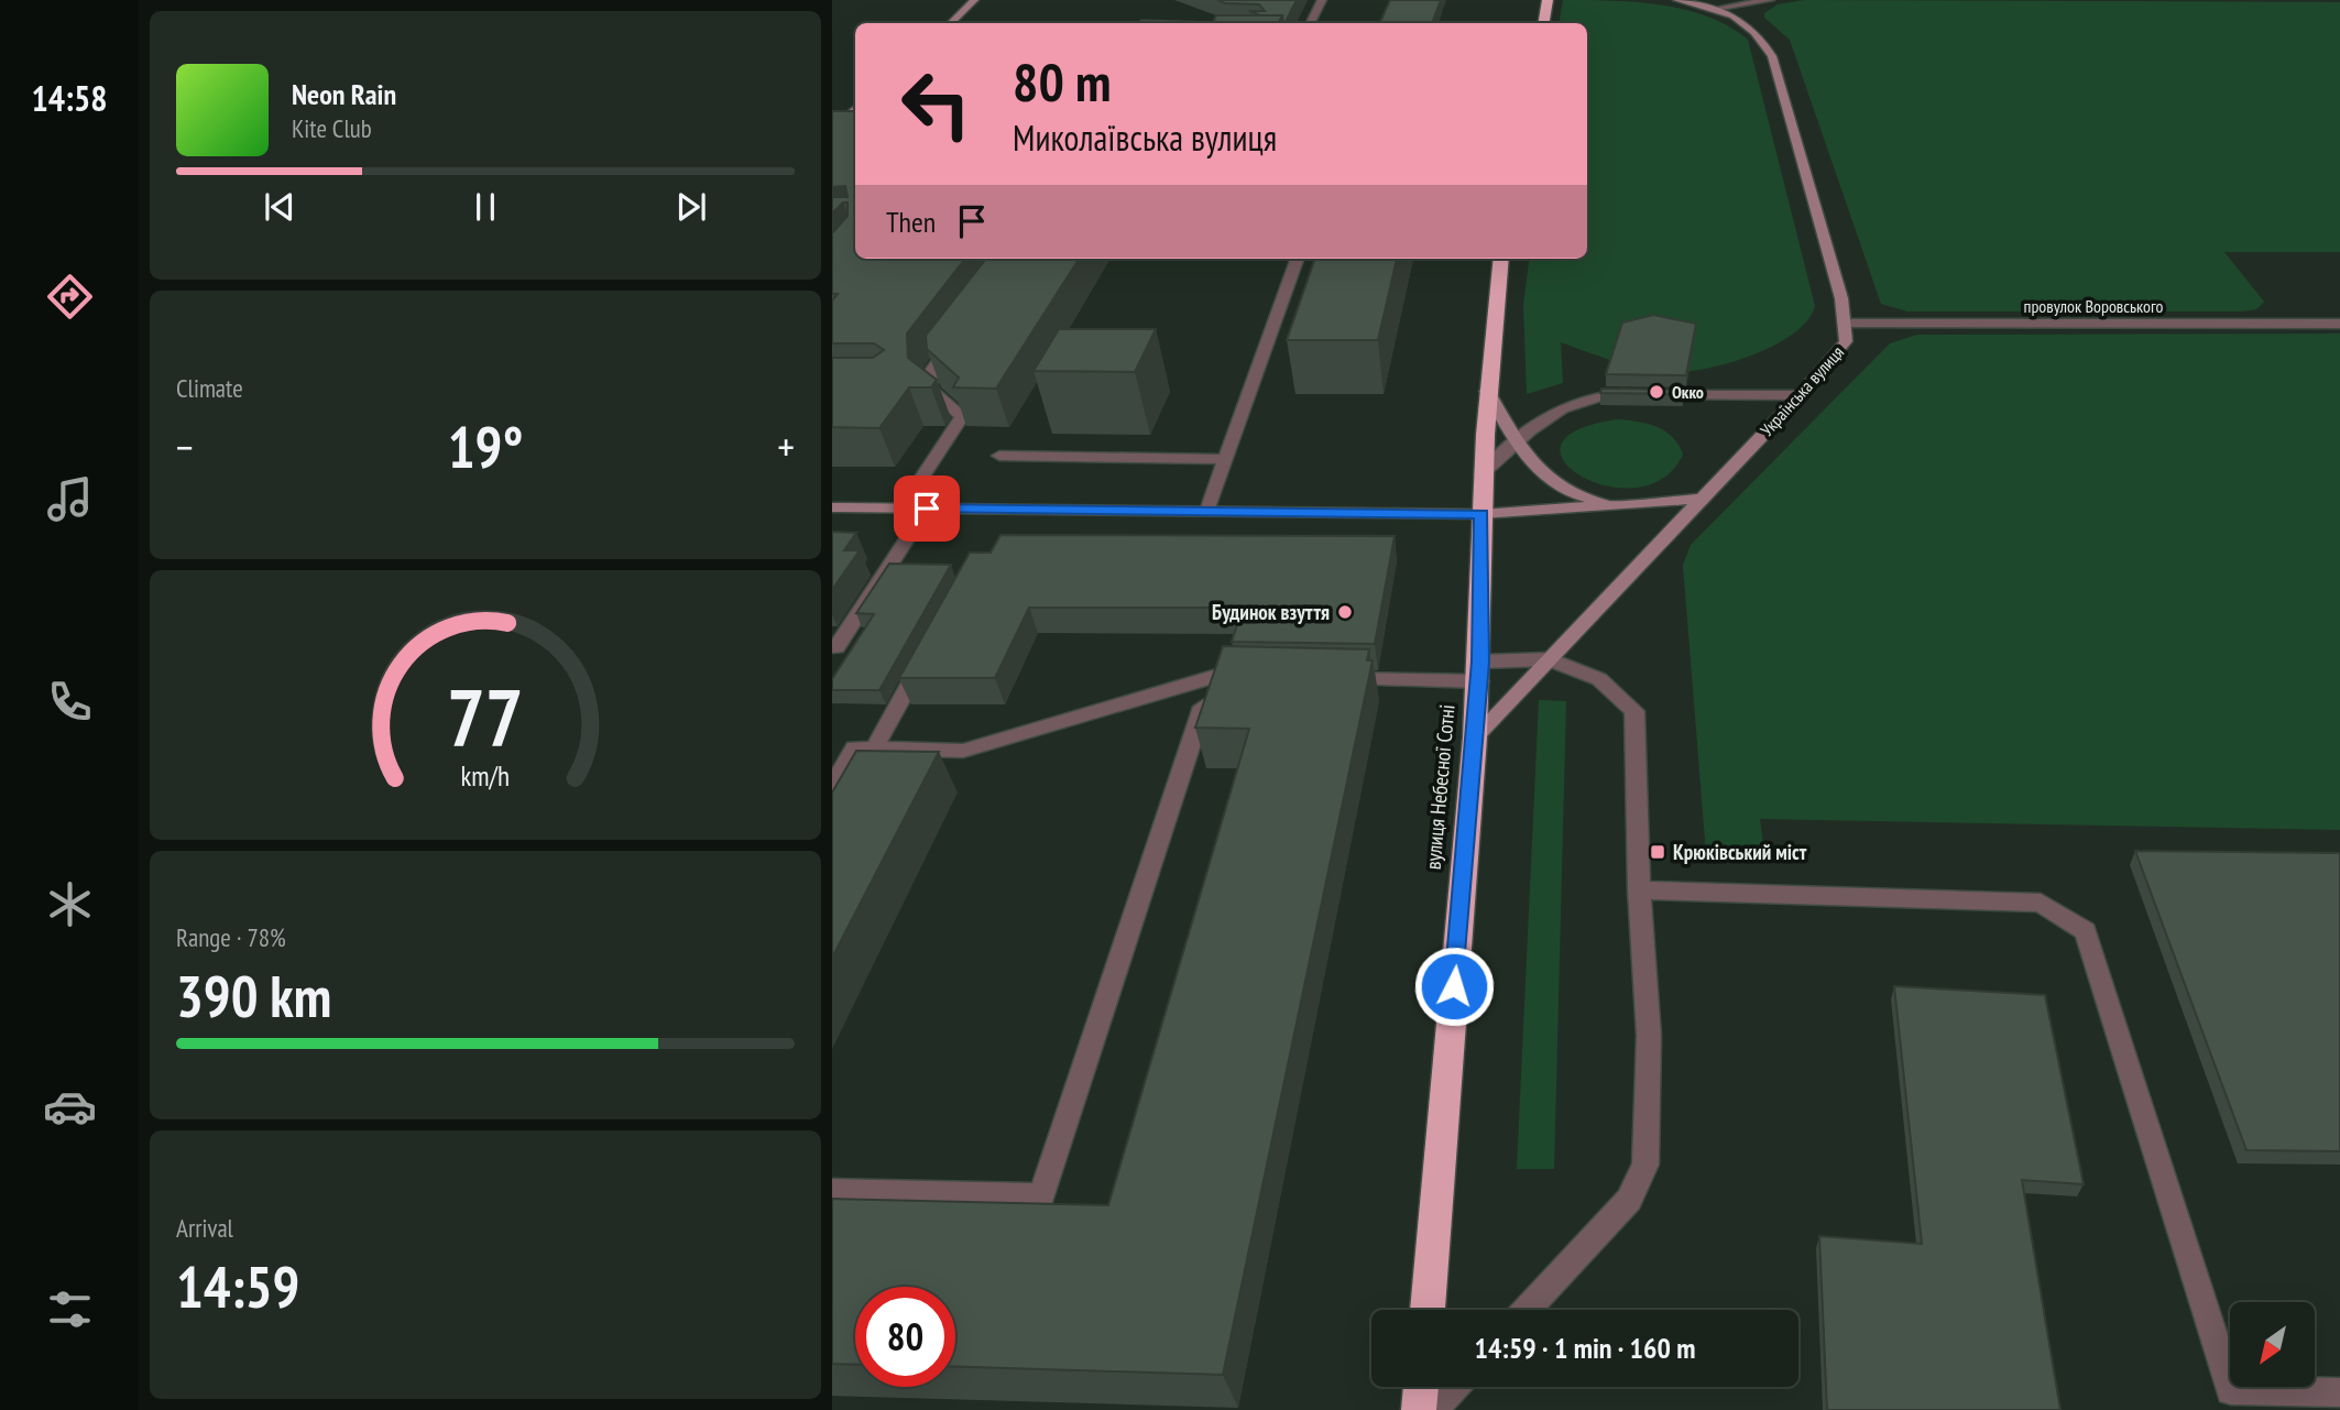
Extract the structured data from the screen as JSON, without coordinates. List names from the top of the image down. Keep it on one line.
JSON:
{"streets":{"highway":["вулиця Небесної Сотні"],"street":["провулок Воровського","Українська вулиця"]},"crossings":[["провулок Воровського","Українська вулиця"],["Українська вулиця","вулиця Небесної Сотні"]],"places":{"other":["Окко","Будинок взуття"],"transit":["Крюківський міст"]},"north":"bottom left","page":{"tabs":"14:58","turn":["80 m","Миколаївська вулиця"],"song":["Neon Rain","Kite Club"],"then":"Then","tile":["Climate",["Range · 78%","390 km"],["Arrival","14:59"]],"heat":["−","19°","+"],"limit":"80","trip":"14:59 · 1 min · 160 m","gauge":["77","km/h"]}}
